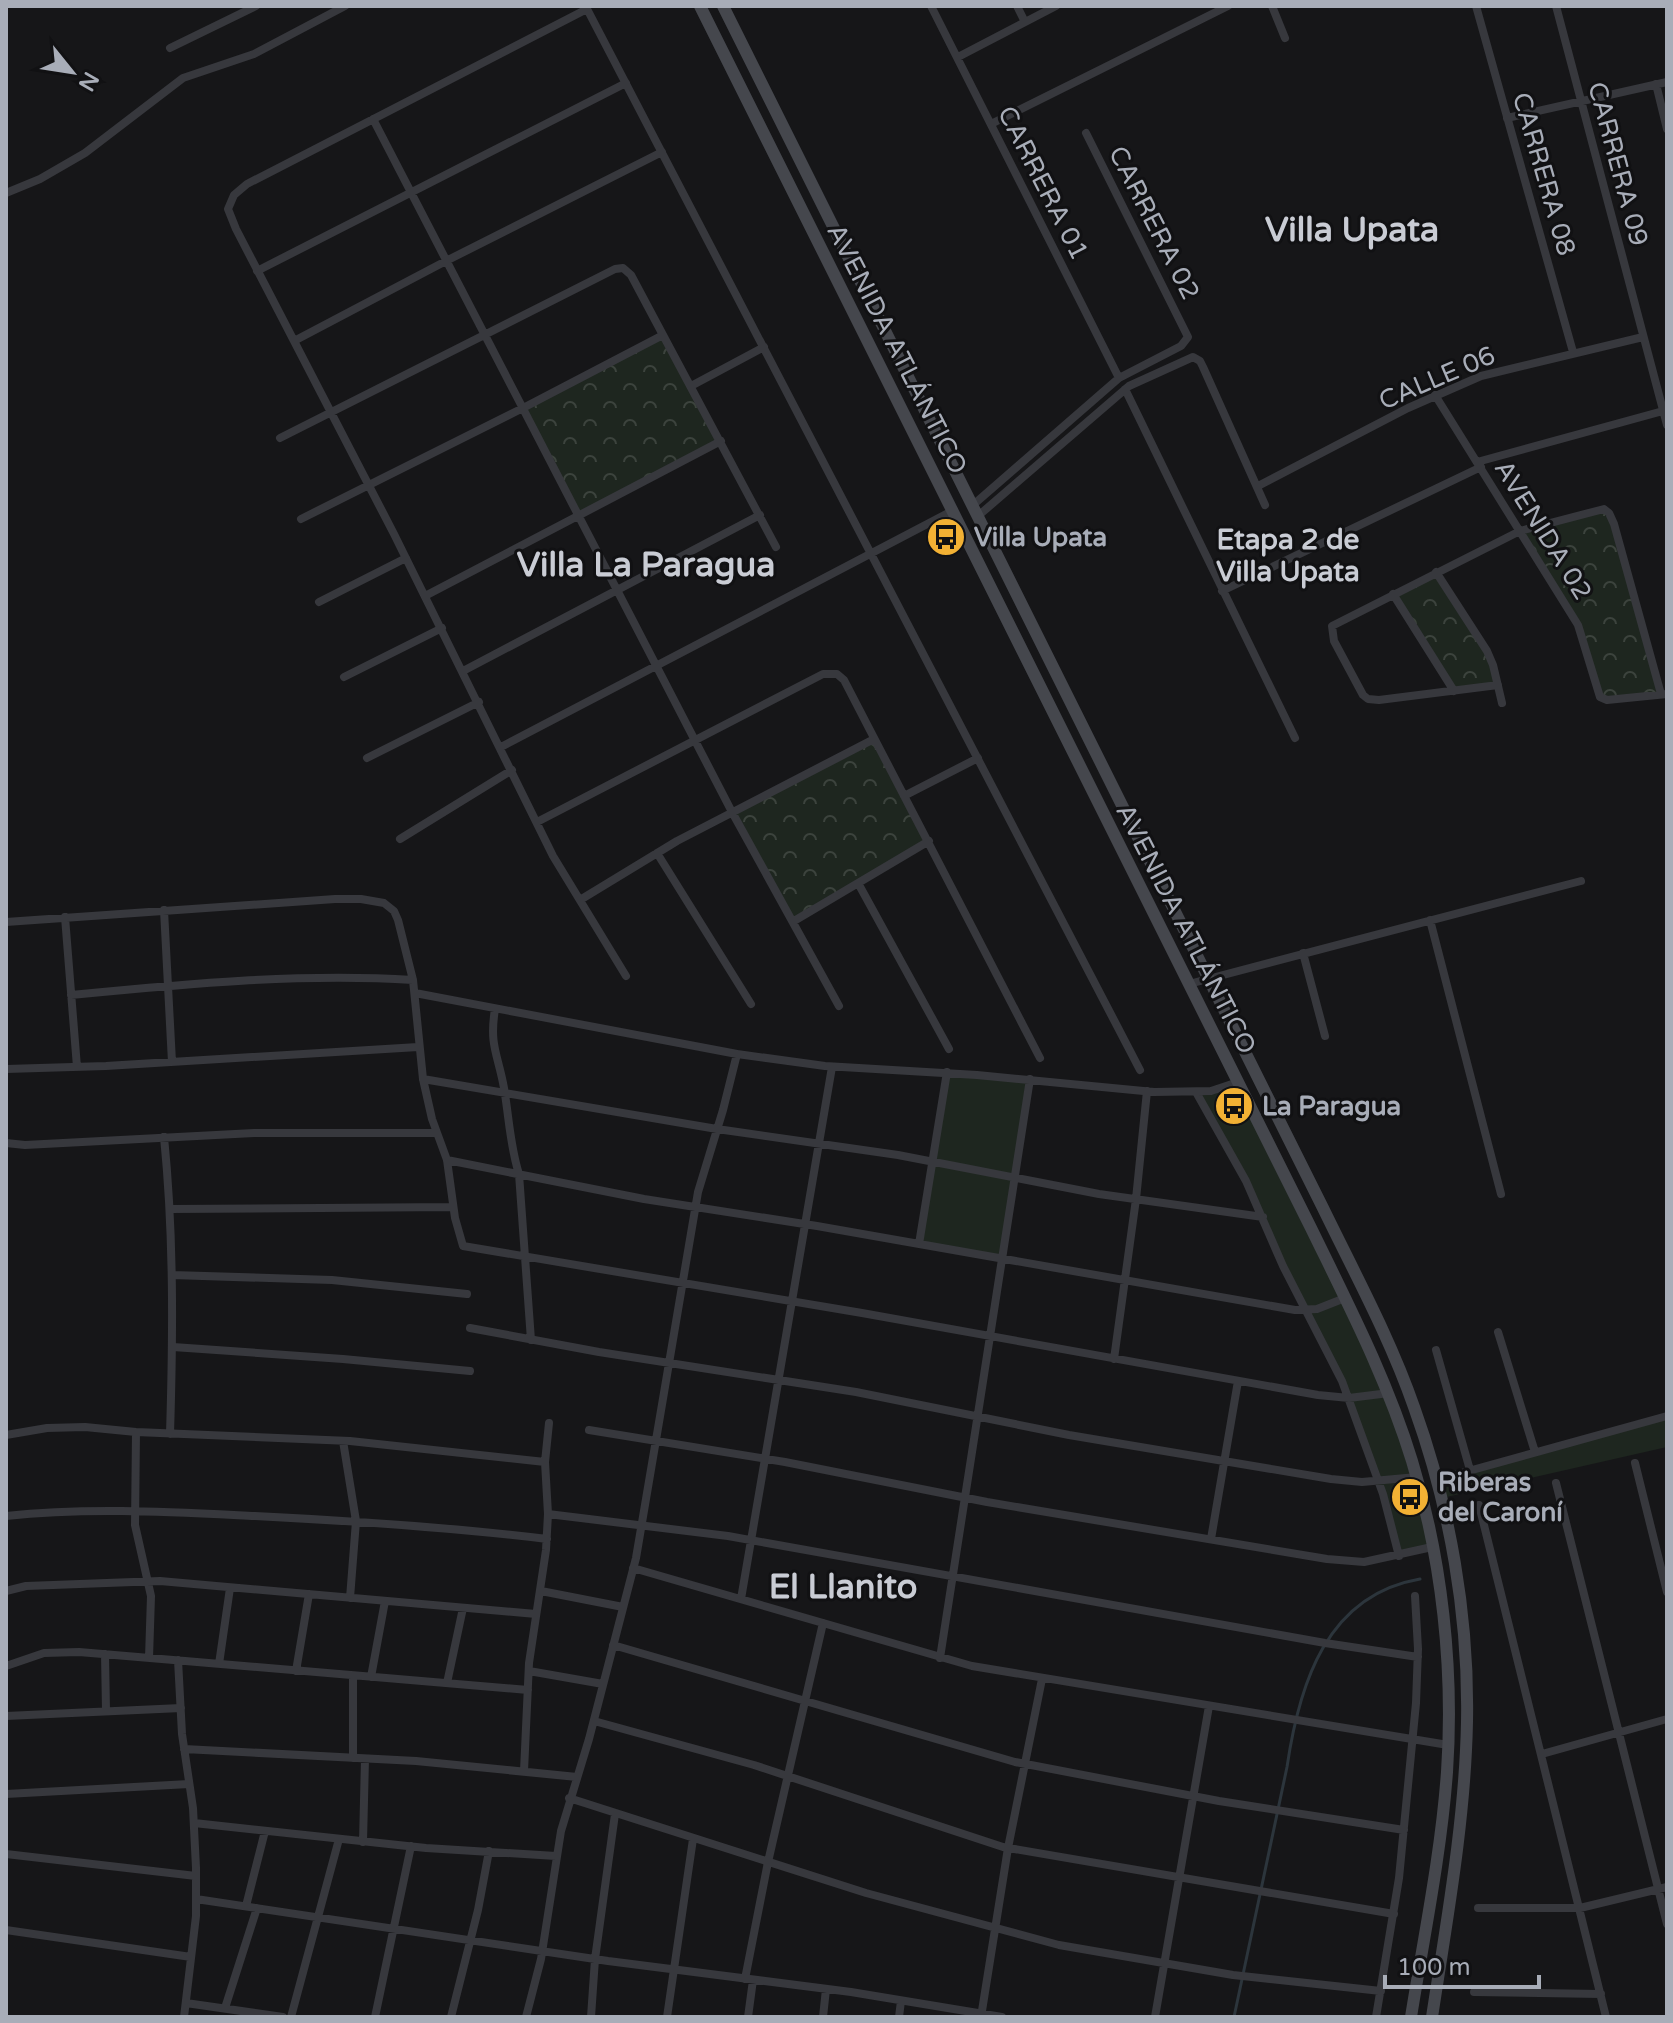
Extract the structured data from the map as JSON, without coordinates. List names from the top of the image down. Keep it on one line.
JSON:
{"streets":{"street":["CARRERA 09","CARRERA 08","CARRERA 01","CARRERA 02","AVENIDA ATLÁNTICO","CALLE 06","AVENIDA 02"]},"crossings":[["CARRERA 09","CALLE 06"],["CARRERA 08","CALLE 06"],["CARRERA 01","CARRERA 02"],["CALLE 06","AVENIDA 02"]],"districts":["Villa Upata","Etapa 2 de Villa Upata","Villa La Paragua","El Llanito"],"places":{"bus stop":["Villa Upata","La Paragua","Riberas del Caroní"]},"scale_bar":"100 m","north":"bottom right"}
